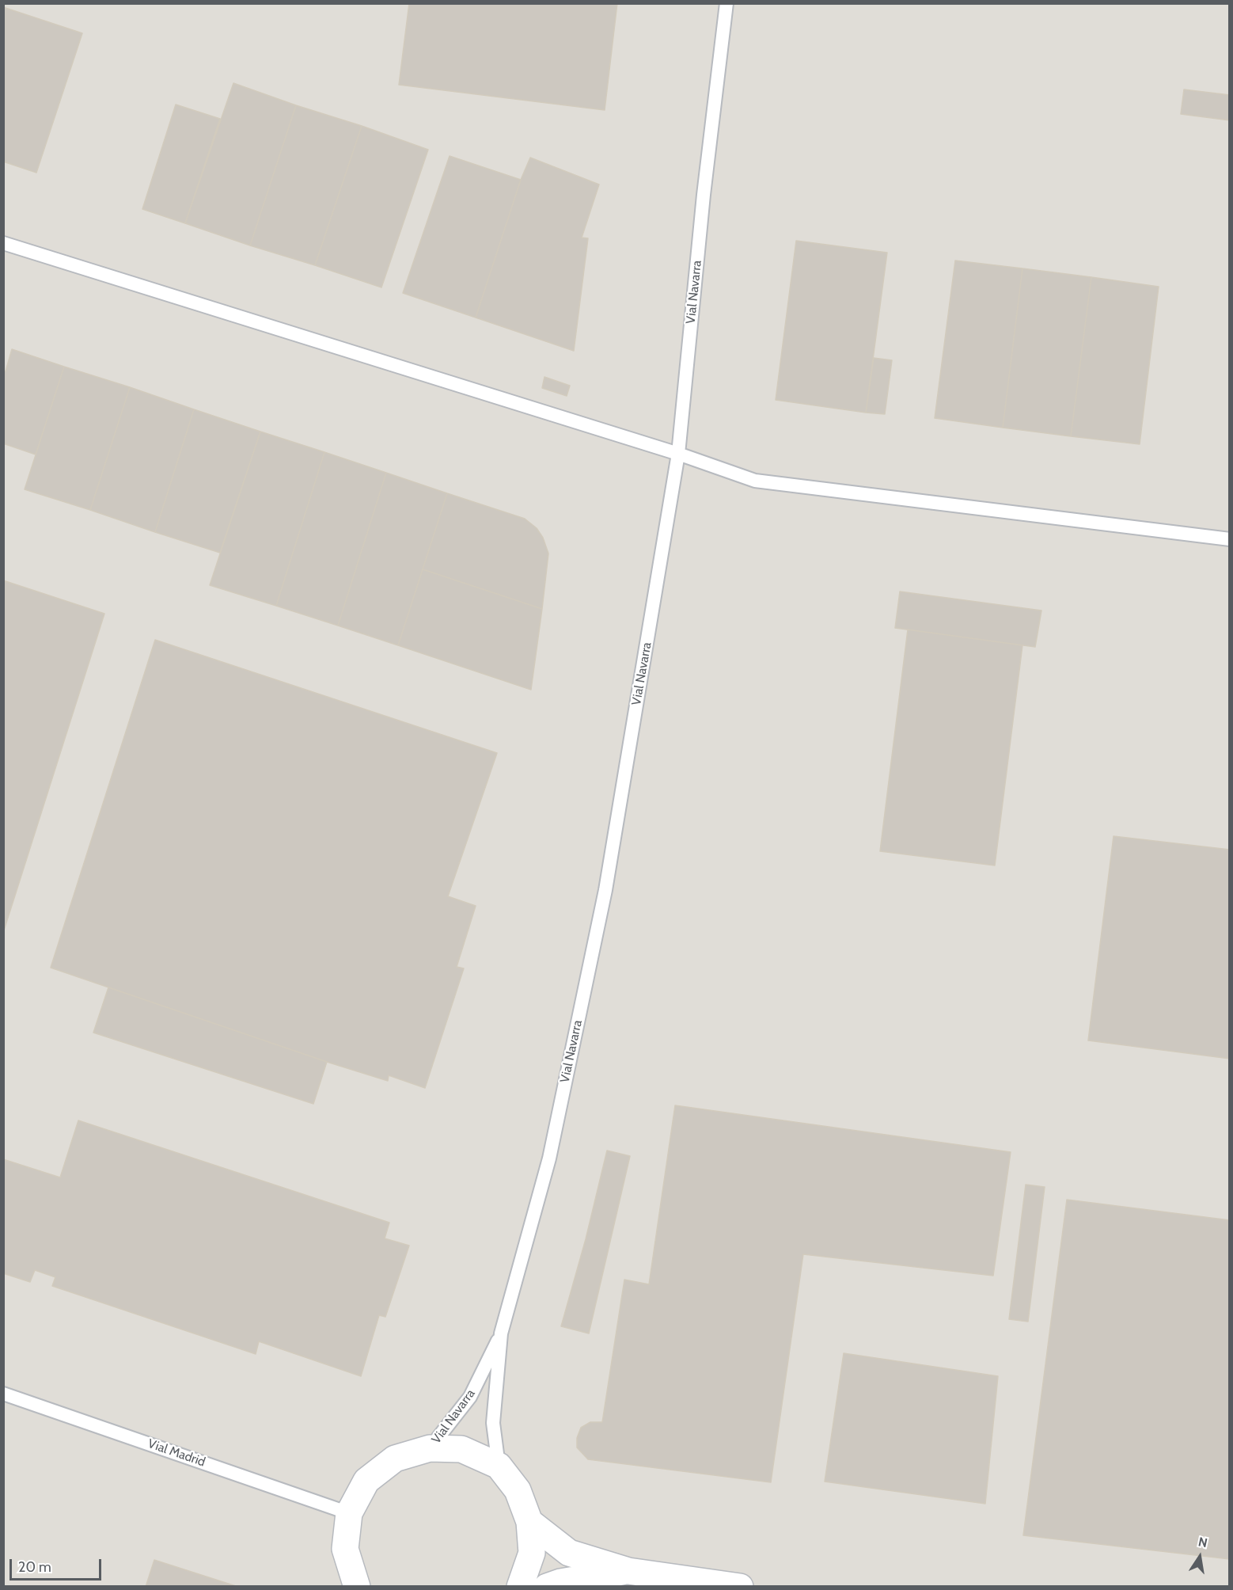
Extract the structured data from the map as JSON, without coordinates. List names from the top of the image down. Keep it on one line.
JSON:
{"streets":{"lane":["Vial Navarra","Vial Madrid"]},"scale_bar":"20 m","north":"top"}
